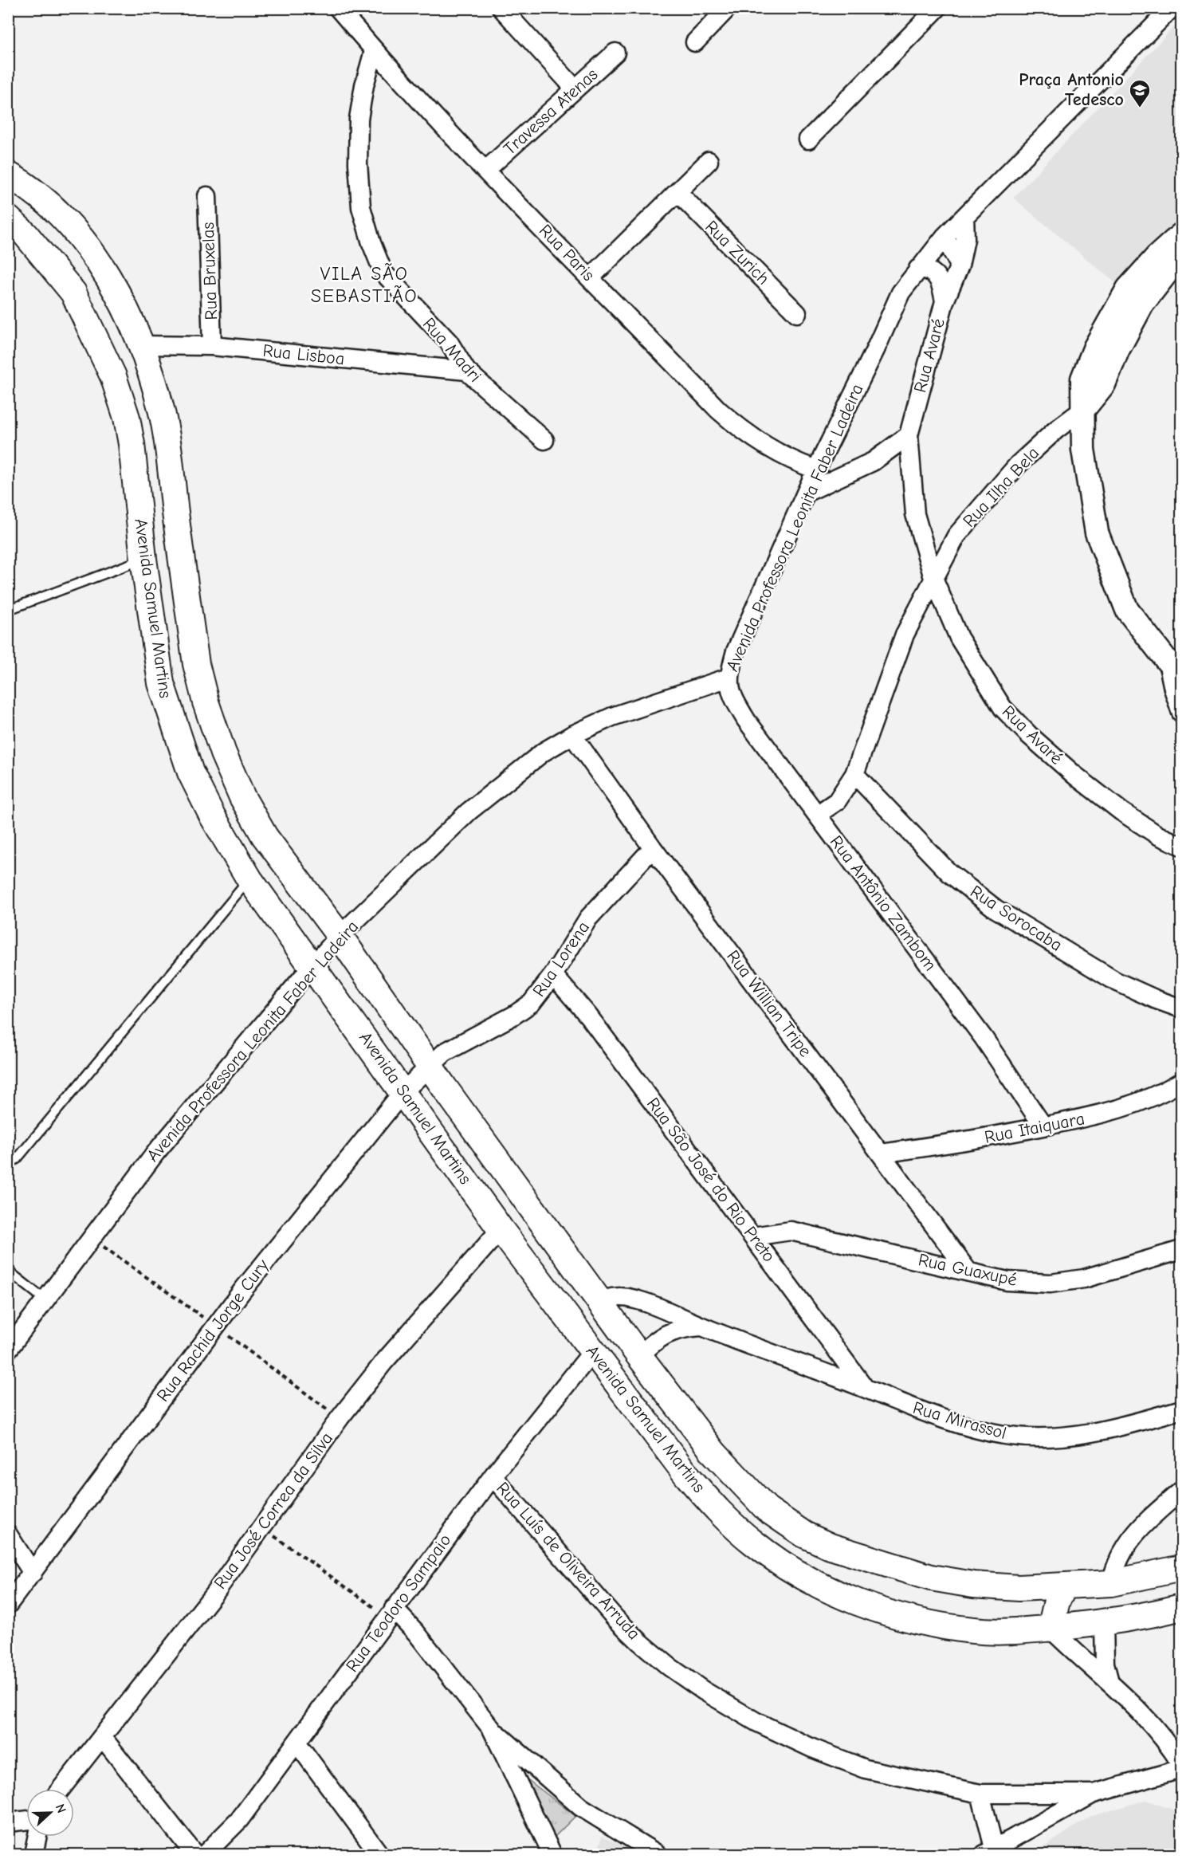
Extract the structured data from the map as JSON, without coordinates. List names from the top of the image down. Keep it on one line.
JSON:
{"streets":{"main road":["Avenida Samuel Martins"],"street":["Travessa Atenas","Rua Paris","Rua Zurich","Rua Bruxelas","Rua Madri","Rua Lisboa","Rua Avaré","Rua Ilha Bela","Avenida Professora Leonita Faber Ladeira","Rua Antônio Zambom","Rua Sorocaba","Rua Lorena","Rua Willian Tripe","Rua Itaiquara","Rua São José do Rio Preto","Rua Guaxupé","Rua Rachid Jorge Cury","Rua Mirassol","Rua José Correa da Silva","Rua Luís de Oliveira Arruda","Rua Teodoro Sampaio"]},"crossings":[["Travessa Atenas","Rua Paris"],["Rua Paris","Rua Madri"],["Rua Paris","Avenida Professora Leonita Faber Ladeira"],["Rua Bruxelas","Rua Lisboa"],["Rua Madri","Rua Lisboa"],["Rua Lisboa","Avenida Samuel Martins"],["Rua Avaré","Rua Ilha Bela"],["Rua Avaré","Avenida Professora Leonita Faber Ladeira"],["Avenida Professora Leonita Faber Ladeira","Avenida Samuel Martins"],["Avenida Professora Leonita Faber Ladeira","Rua Antônio Zambom"],["Avenida Professora Leonita Faber Ladeira","Rua Willian Tripe"],["Avenida Samuel Martins","Rua Lorena"],["Avenida Samuel Martins","Rua Rachid Jorge Cury"],["Avenida Samuel Martins","Rua Mirassol"],["Avenida Samuel Martins","Rua José Correa da Silva"],["Avenida Samuel Martins","Rua Teodoro Sampaio"],["Rua Antônio Zambom","Rua Itaiquara"],["Rua Lorena","Rua Willian Tripe"],["Rua Lorena","Rua São José do Rio Preto"],["Rua Lorena","Rua Rachid Jorge Cury"],["Rua Willian Tripe","Rua Itaiquara"],["Rua Willian Tripe","Rua Guaxupé"],["Rua São José do Rio Preto","Rua Guaxupé"],["Rua São José do Rio Preto","Rua Mirassol"],["Rua Luís de Oliveira Arruda","Rua Teodoro Sampaio"]],"districts":["VILA SÃO SEBASTIÃO"],"places":{"school or university":["Praça Antonio Tedesco"]},"north":"right"}
